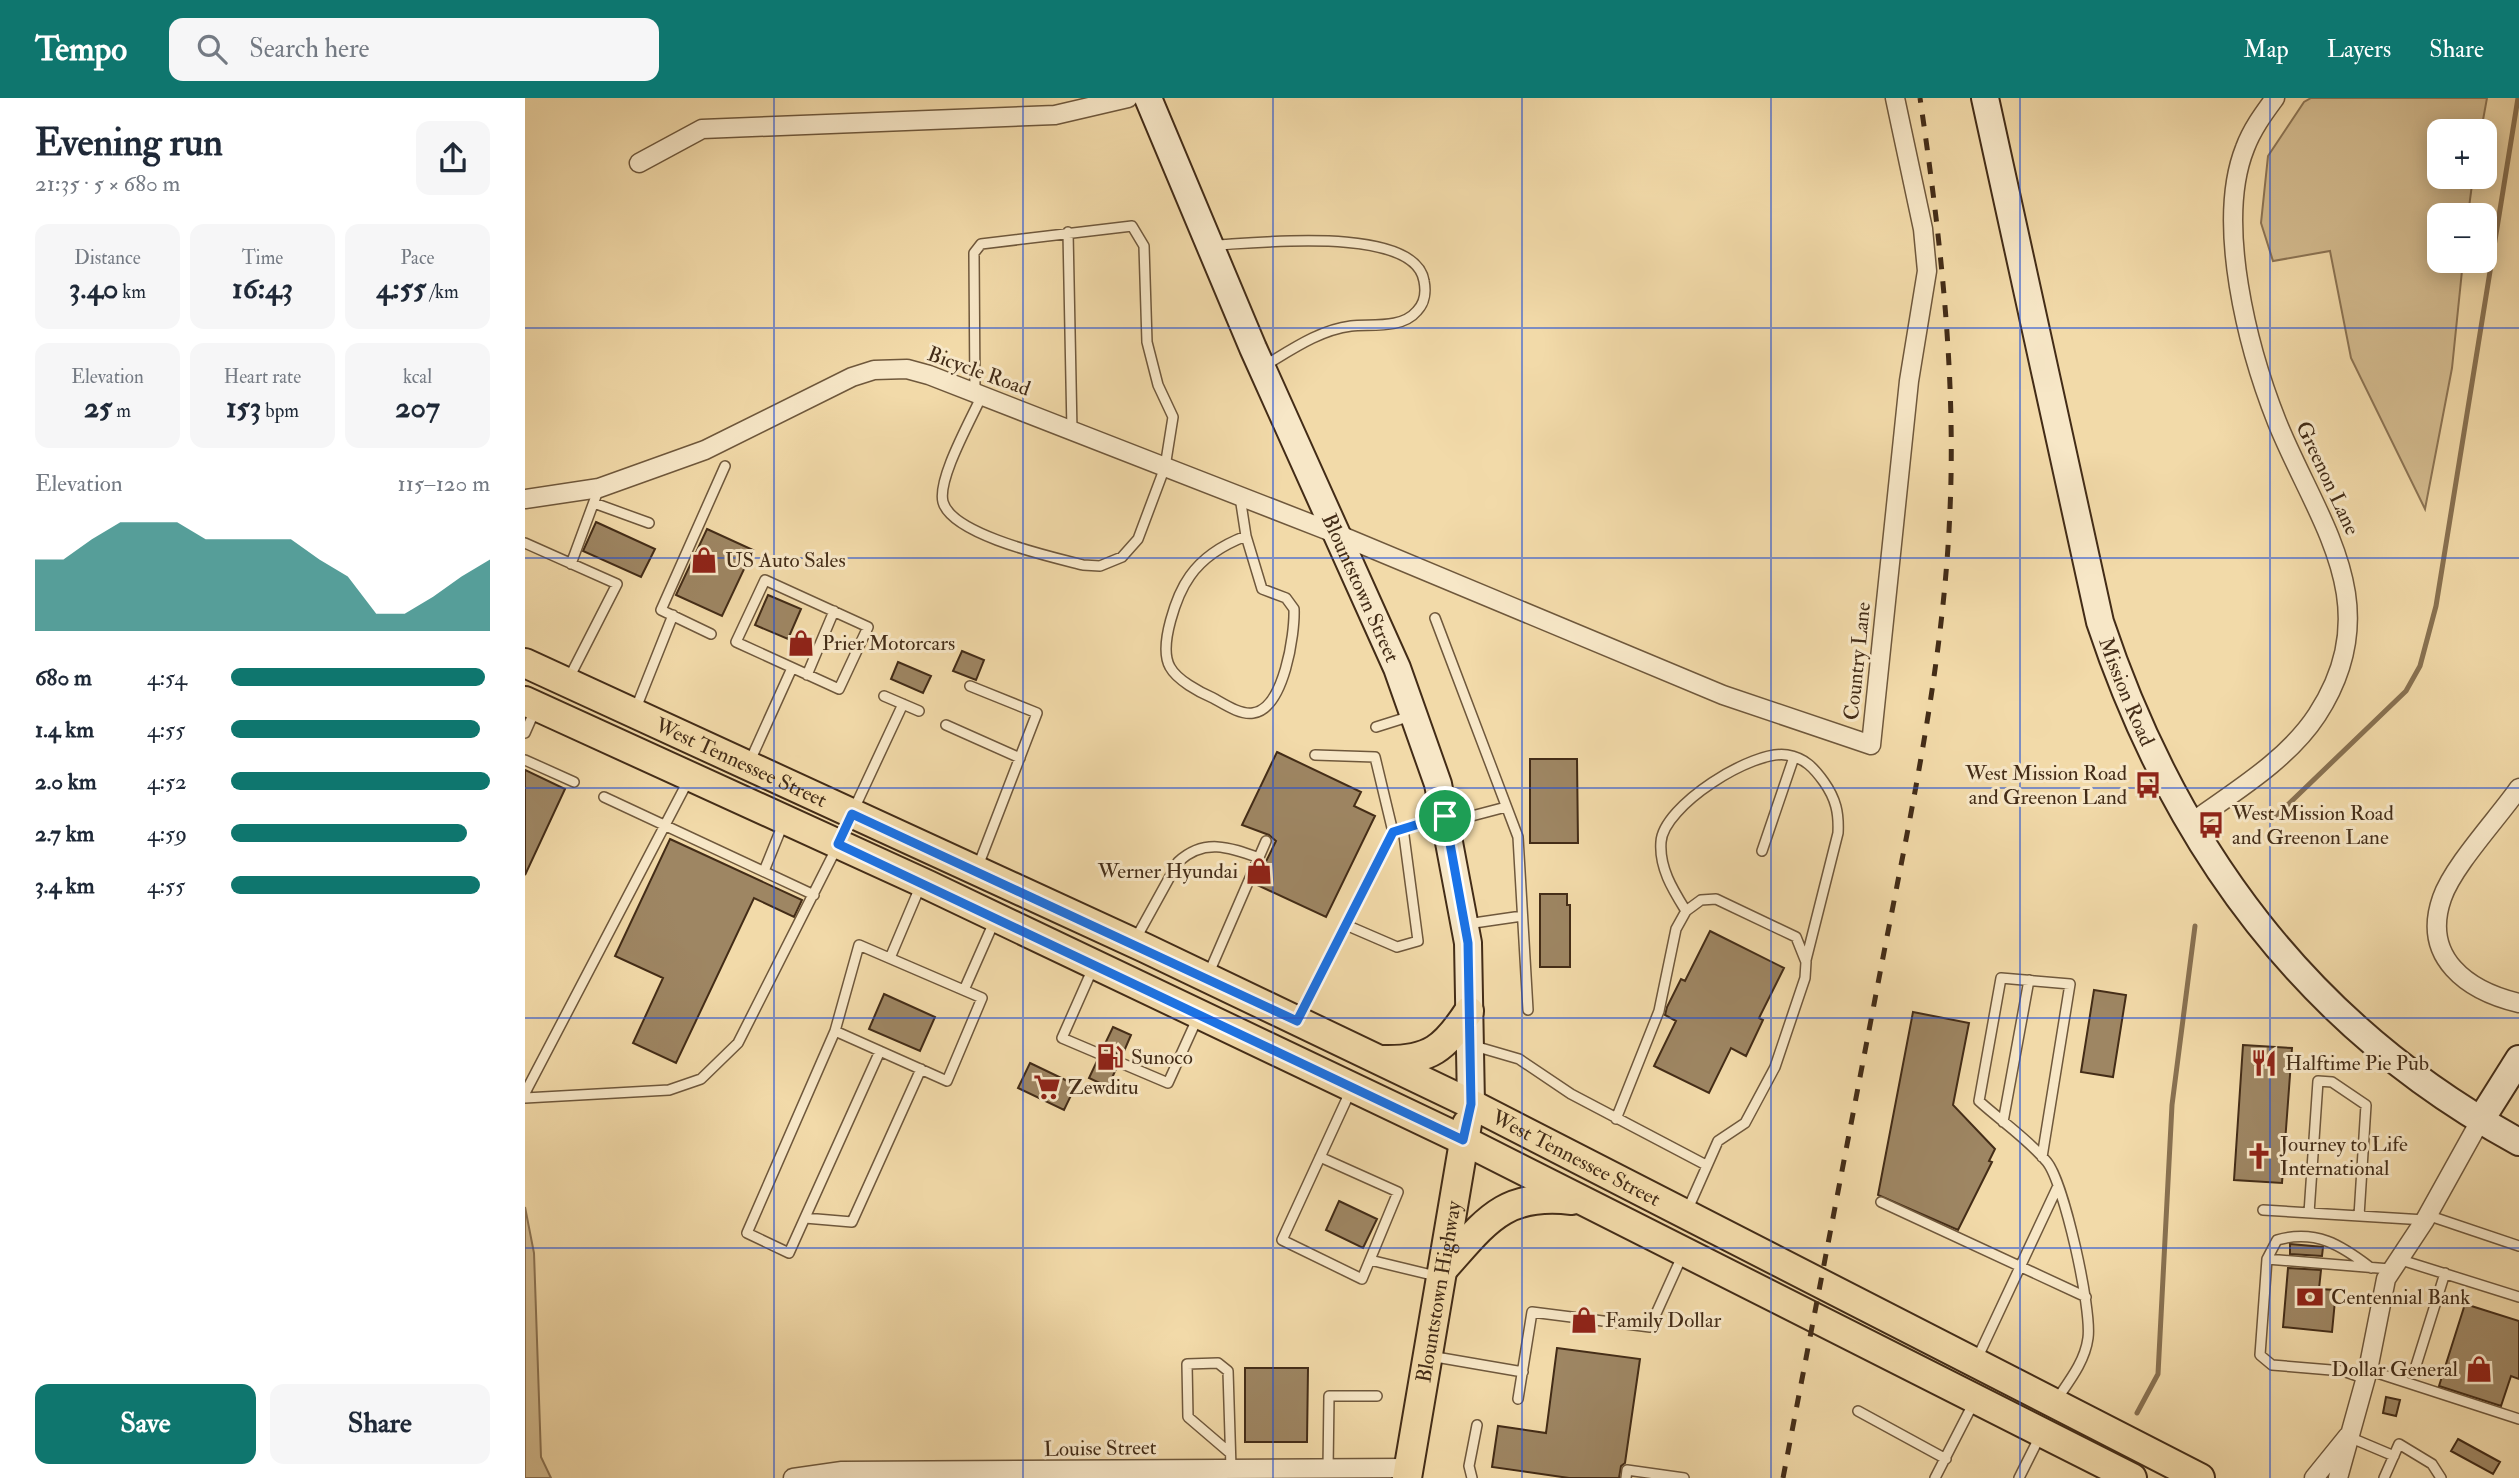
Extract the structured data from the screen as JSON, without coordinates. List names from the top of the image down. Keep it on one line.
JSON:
{"streets":{"main road":["Blountstown Street","Mission Road","West Tennessee Street","Blountstown Highway"],"street":["Bicycle Road","Greenon Lane","Country Lane","Louise Street"]},"crossings":[["Bicycle Road","Blountstown Street"],["Bicycle Road","Country Lane"],["Greenon Lane","Mission Road"],["Blountstown Street","Country Lane"],["Blountstown Street","West Tennessee Street"],["Blountstown Street","Blountstown Highway"],["West Tennessee Street","Blountstown Highway"],["Blountstown Highway","Louise Street"]],"places":{"shop":["US Auto Sales","Prier Motorcars","Werner Hyundai","Family Dollar","Dollar General"],"bus stop":["West Mission Road and Greenon Land","West Mission Road and Greenon Lane"],"fuel station":["Sunoco"],"restaurant":["Halftime Pie Pub"],"supermarket":["Zewditu"],"church":["Journey to Life International"],"bank":["Centennial Bank"]},"page":{"header":"Tempo","search":"Search here","nav":["Map","Layers","Share"],"heading":["Evening run","21:35 · 5 × 680 m"],"map_buttons":["+","−"],"stats":[["Distance","3.40 km"],["Time","16:43"],["Pace","4:55 /km"],["Elevation","25 m"],["Heart rate","153 bpm"],["kcal","207"]],"chart":["Elevation","115–120 m"],"list":[{"name":"680 m","note":"4:54"},{"name":"1.4 km","note":"4:55"},{"name":"2.0 km","note":"4:52"},{"name":"2.7 km","note":"4:59"},{"name":"3.4 km","note":"4:55"}],"buttons":["Save","Share"]}}
